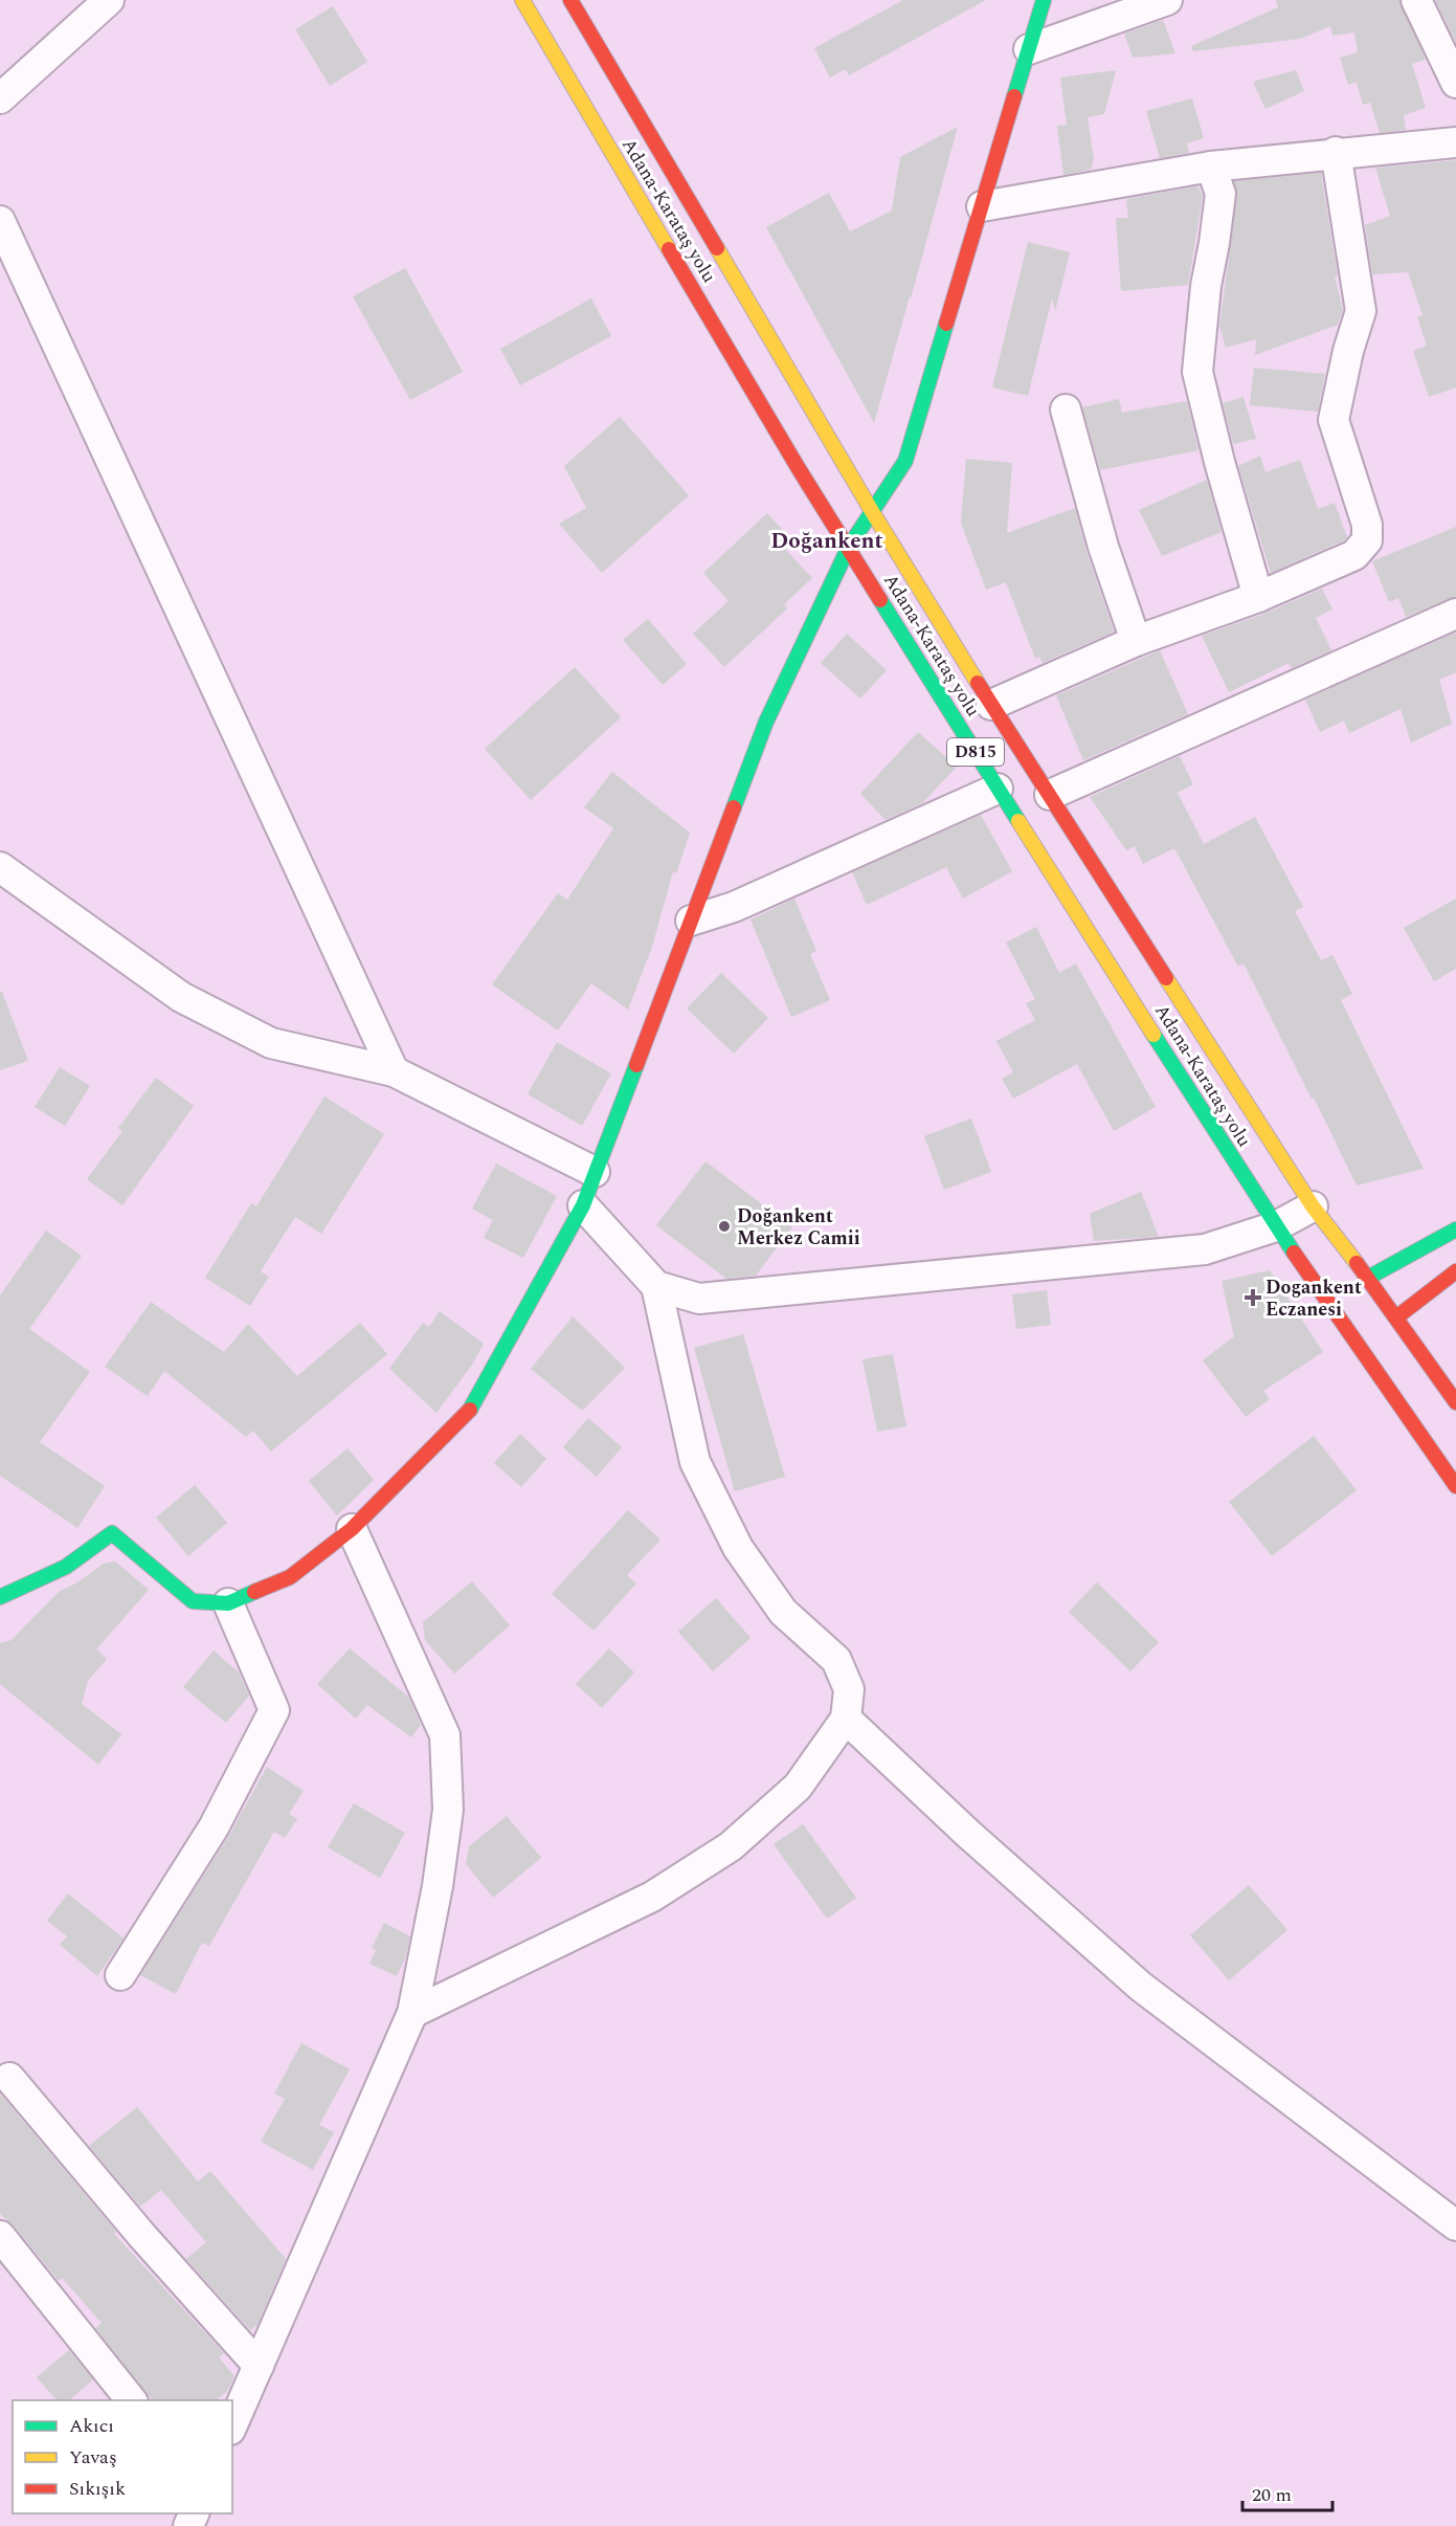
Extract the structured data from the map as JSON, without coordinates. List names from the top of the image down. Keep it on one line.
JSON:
{"streets":{"main road":["Adana-Karataş yolu","D815"]},"districts":["Doğankent"],"places":{"other":["Doğankent Merkez Camii"],"health":["Dogankent Eczanesi"]},"legend":["Akıcı","Yavaş","Sıkışık"],"scale_bar":"20 m"}
